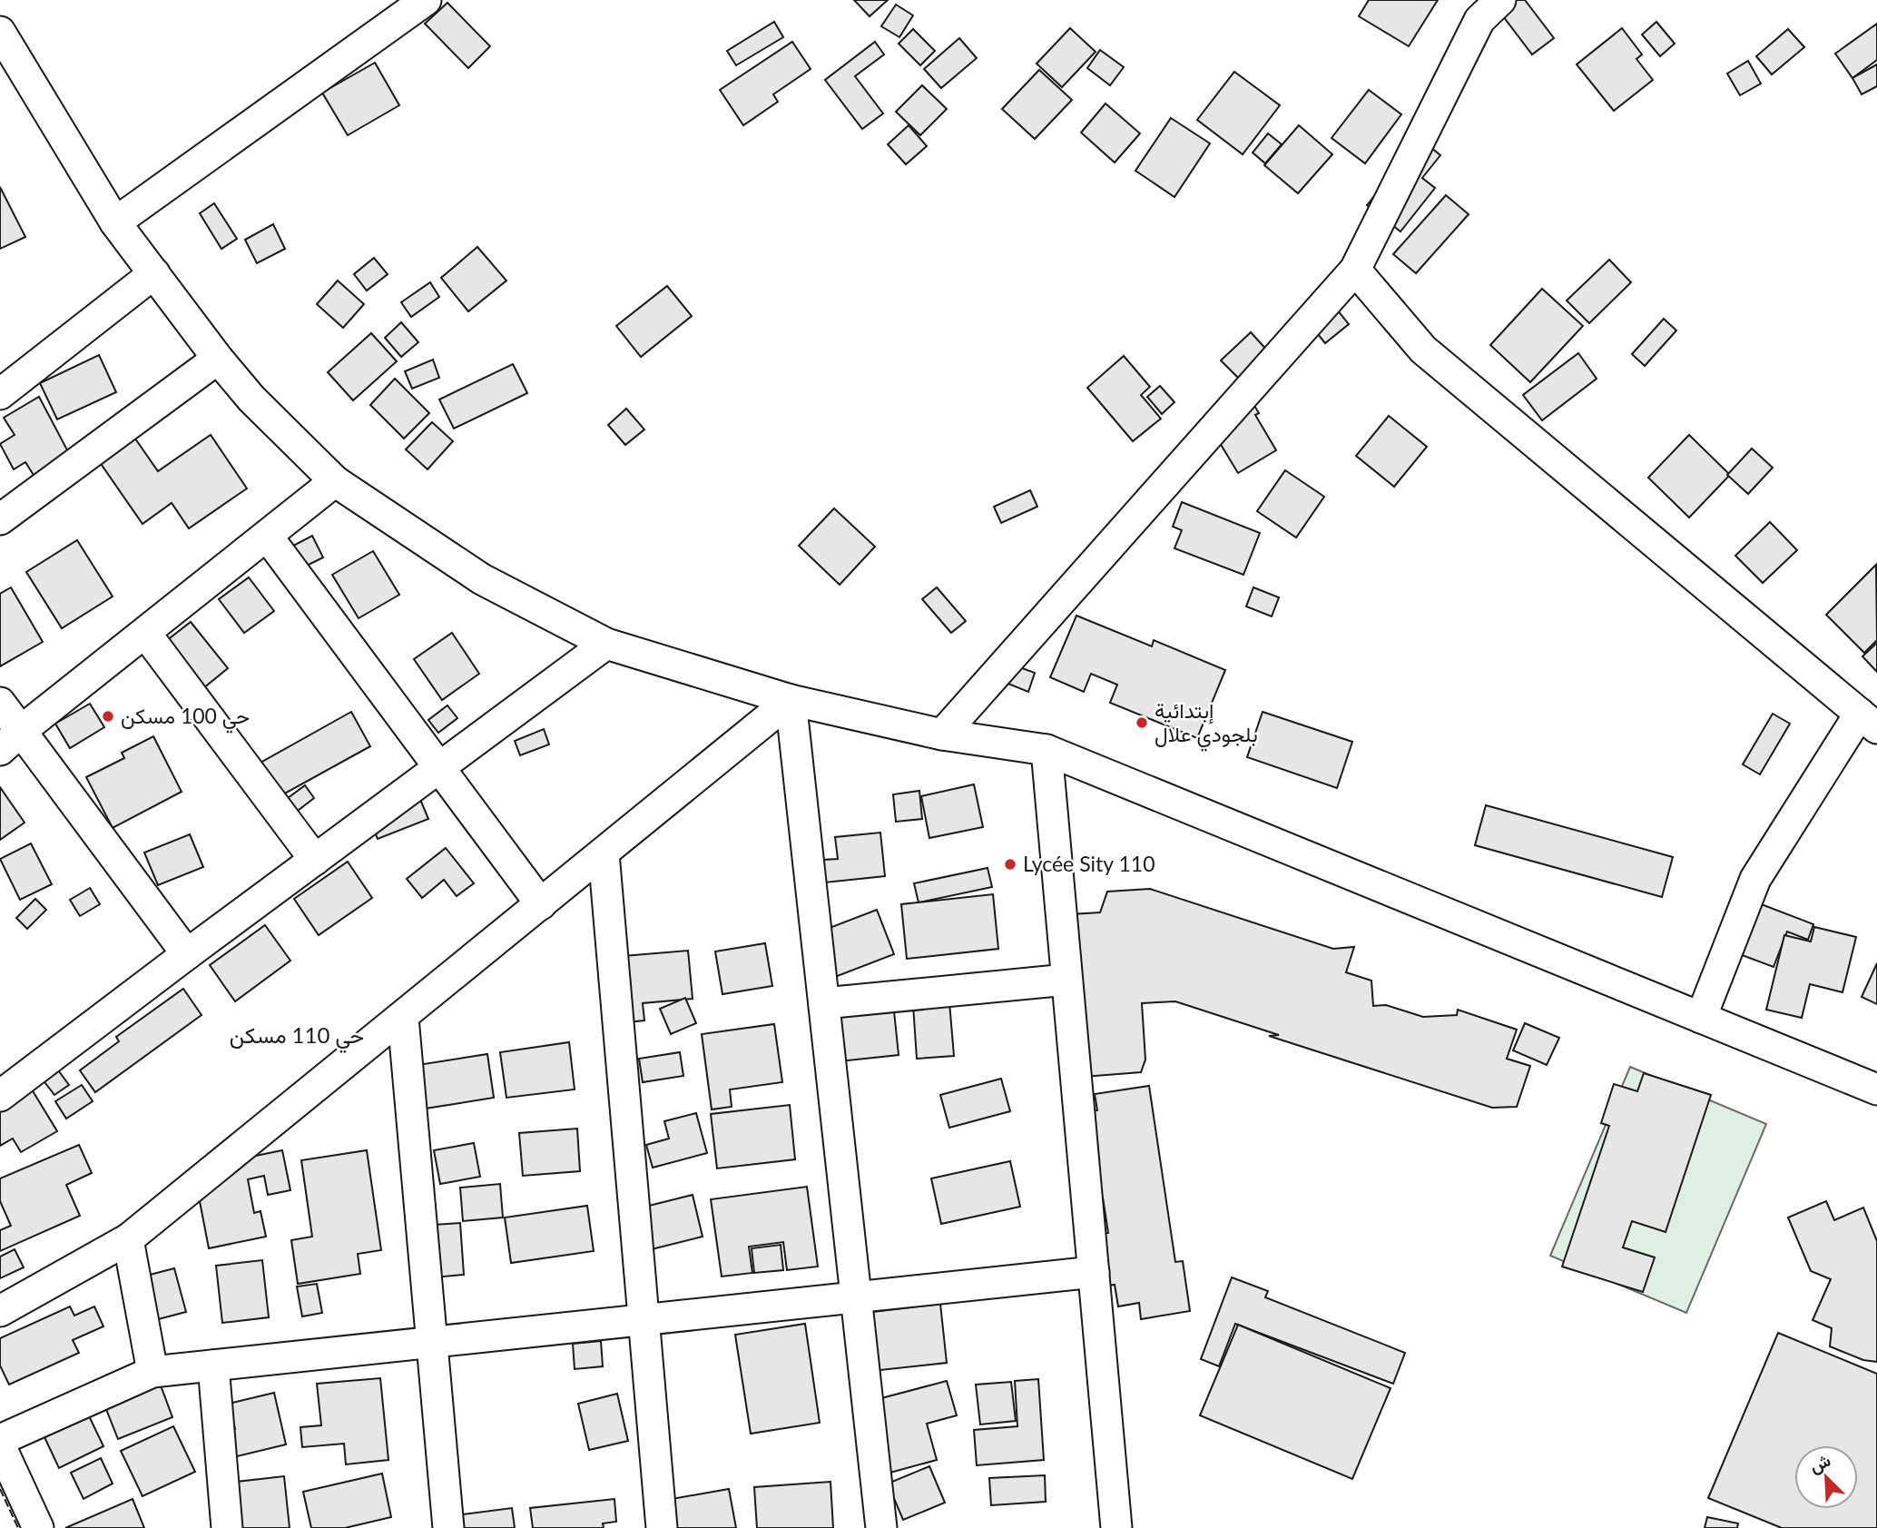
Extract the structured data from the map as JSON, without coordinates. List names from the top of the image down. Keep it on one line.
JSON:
{"districts":["حي 110 مسكن"],"places":["حي 100 مسكن","إبتدائية بلجودي علال","Lycée Sity 110"],"north":"top left"}
